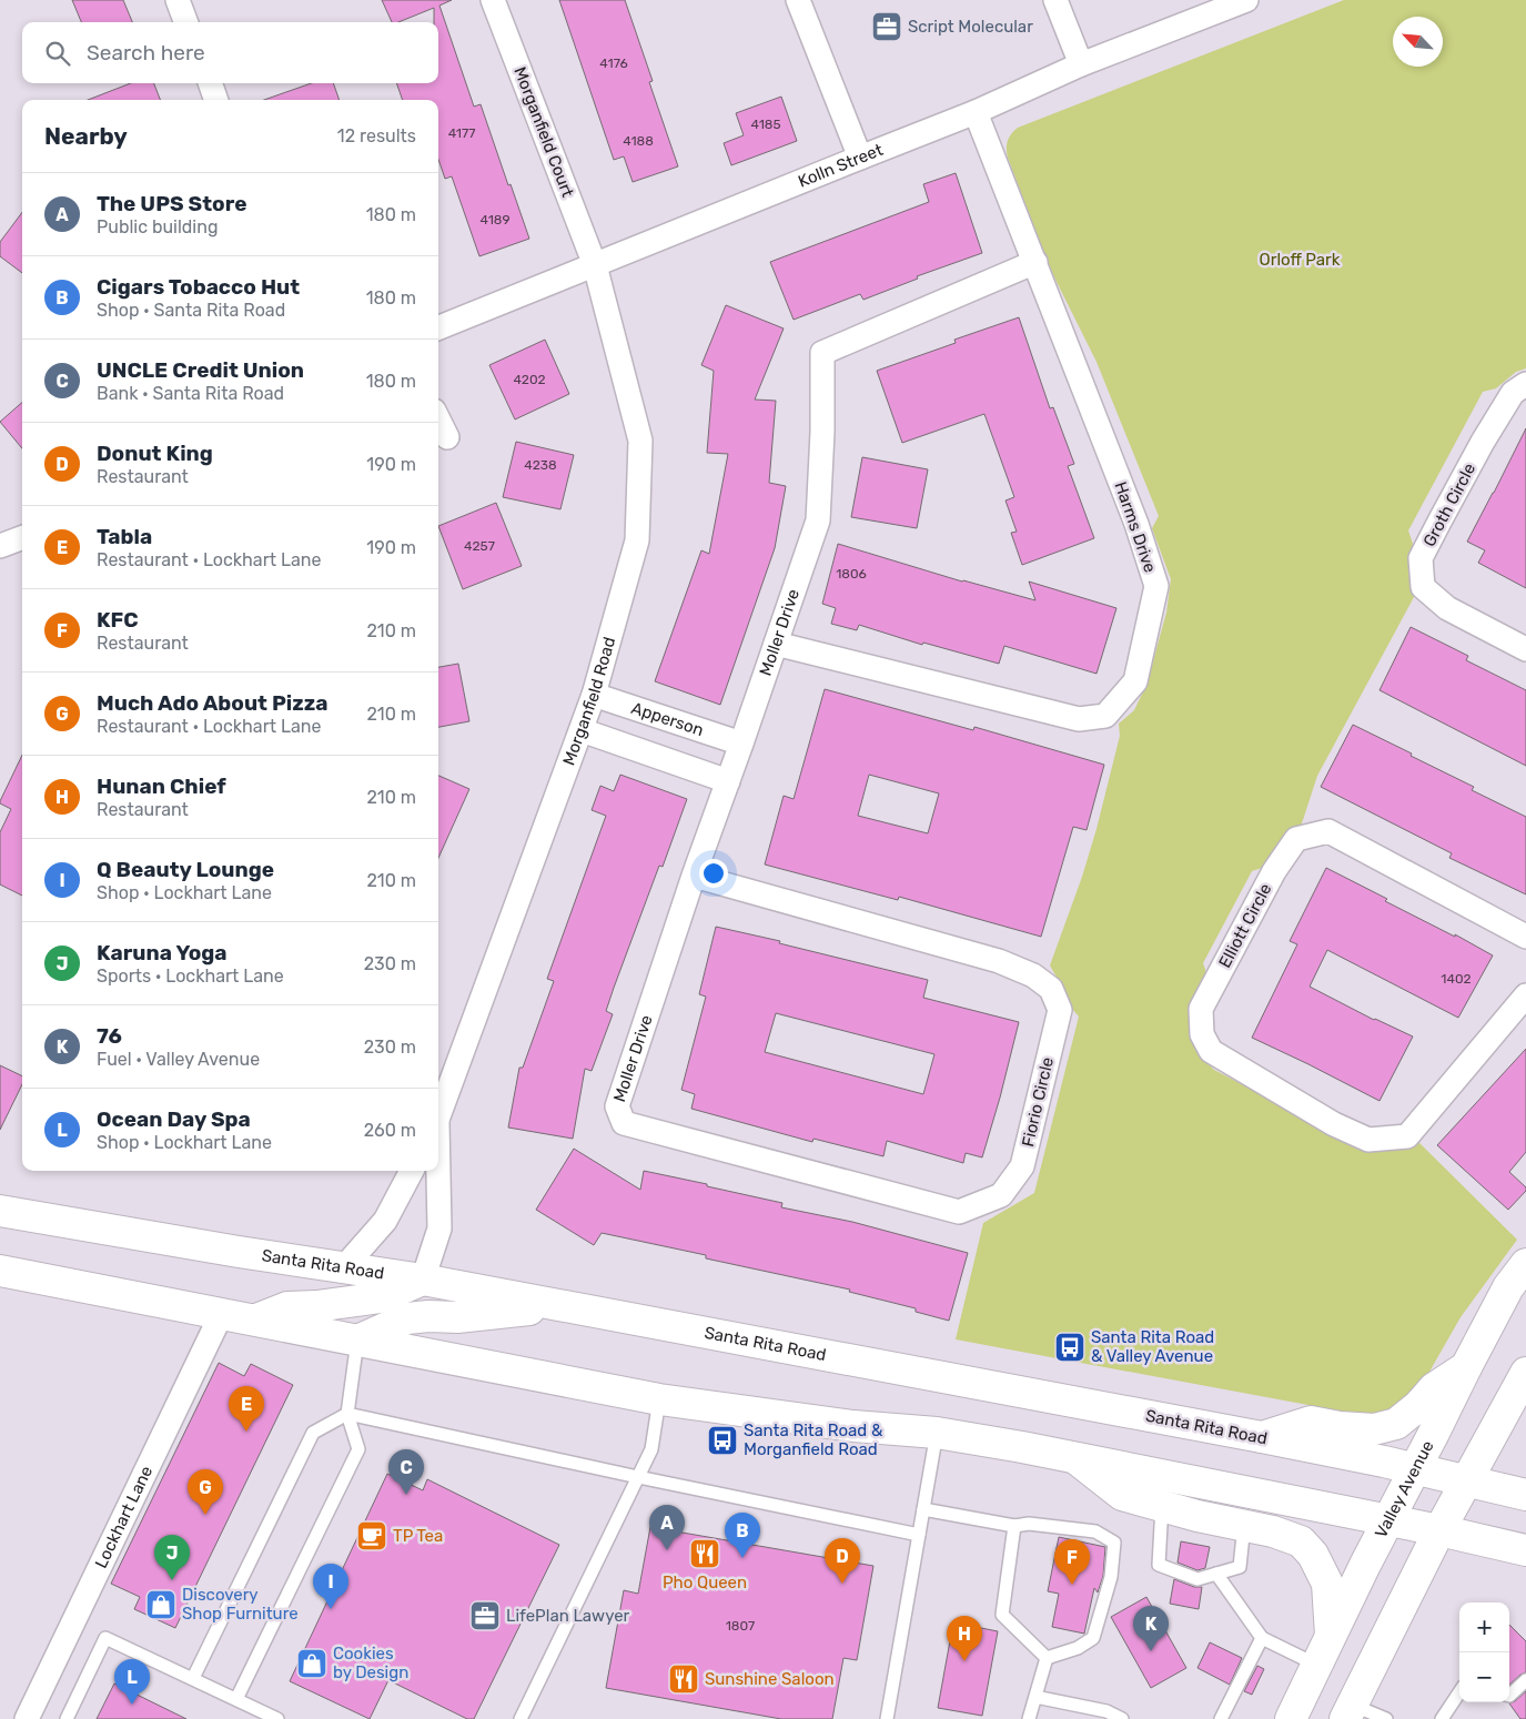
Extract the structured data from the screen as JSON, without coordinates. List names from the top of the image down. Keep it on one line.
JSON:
{"streets":{"main road":["Santa Rita Road","Valley Avenue"],"street":["Morganfield Court","Kolln Street","Groth Circle","Harms Drive","Moller Drive","Morganfield Road","Apperson","Elliott Circle","Fiorio Circle","Lockhart Lane"]},"crossings":[["Morganfield Court","Kolln Street"],["Morganfield Court","Morganfield Road"],["Kolln Street","Harms Drive"],["Kolln Street","Morganfield Road"],["Harms Drive","Moller Drive"],["Moller Drive","Apperson"],["Moller Drive","Fiorio Circle"],["Morganfield Road","Apperson"],["Morganfield Road","Santa Rita Road"],["Santa Rita Road","Valley Avenue"]],"parks":["Orloff Park"],"places":{"office":["Script Molecular","LifePlan Lawyer"],"bus stop":["Santa Rita Road & Valley Avenue","Santa Rita Road & Morganfield Road"],"cafe":["TP Tea"],"restaurant":["Pho Queen","Sunshine Saloon"],"shop":["Discovery Shop Furniture","Cookies by Design"]},"house_numbers":["4176","4185","4177","4188","4189","4202","4238","4257","1806","1402","1807"],"north":"top left","page":{"search":"Search here","heading":["Nearby","12 results"],"list":[{"mark":"A","name":"The UPS Store","note":"Public building","value":"180 m"},{"mark":"B","name":"Cigars Tobacco Hut","note":"Shop · Santa Rita Road","value":"180 m"},{"mark":"C","name":"UNCLE Credit Union","note":"Bank · Santa Rita Road","value":"180 m"},{"mark":"D","name":"Donut King","note":"Restaurant","value":"190 m"},{"mark":"E","name":"Tabla","note":"Restaurant · Lockhart Lane","value":"190 m"},{"mark":"F","name":"KFC","note":"Restaurant","value":"210 m"},{"mark":"G","name":"Much Ado About Pizza","note":"Restaurant · Lockhart Lane","value":"210 m"},{"mark":"H","name":"Hunan Chief","note":"Restaurant","value":"210 m"},{"mark":"I","name":"Q Beauty Lounge","note":"Shop · Lockhart Lane","value":"210 m"},{"mark":"J","name":"Karuna Yoga","note":"Sports · Lockhart Lane","value":"230 m"},{"mark":"K","name":"76","note":"Fuel · Valley Avenue","value":"230 m"},{"mark":"L","name":"Ocean Day Spa","note":"Shop · Lockhart Lane","value":"260 m"}],"pins":["E","C","G","A","B","J","D","F","I","K","H","L"],"map_buttons":["+","−"]}}
